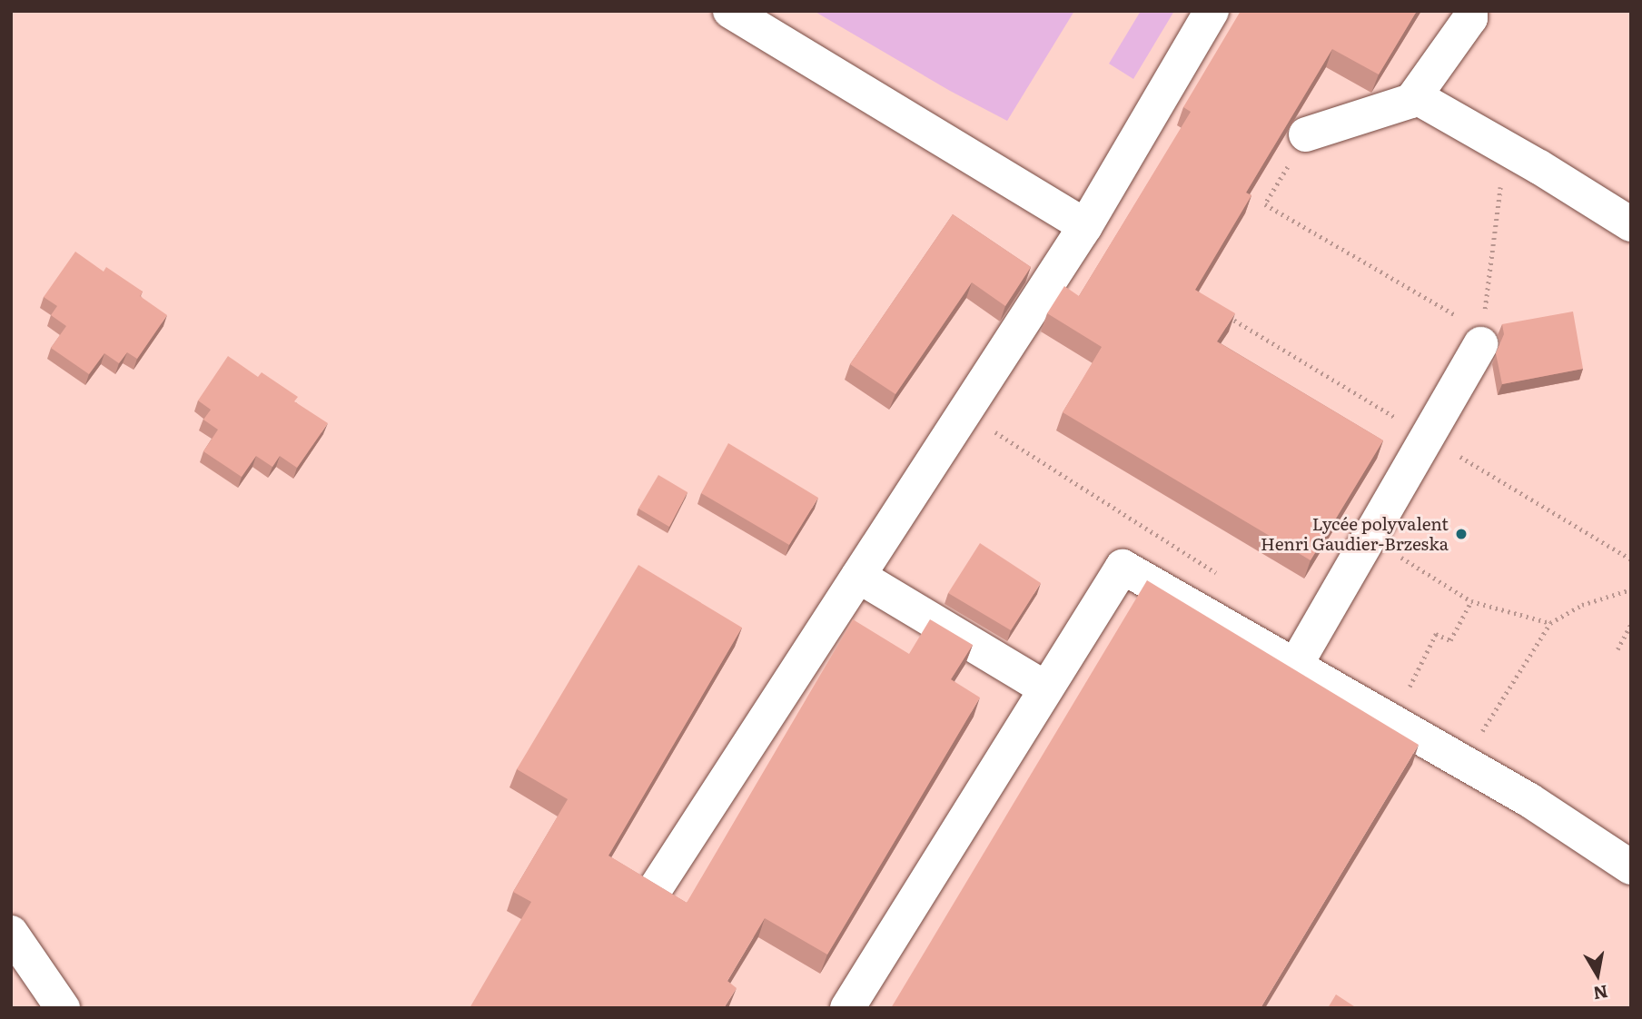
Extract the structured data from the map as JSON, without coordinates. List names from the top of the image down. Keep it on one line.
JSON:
{"places":["Lycée polyvalent Henri Gaudier-Brzeska"],"north":"bottom"}
